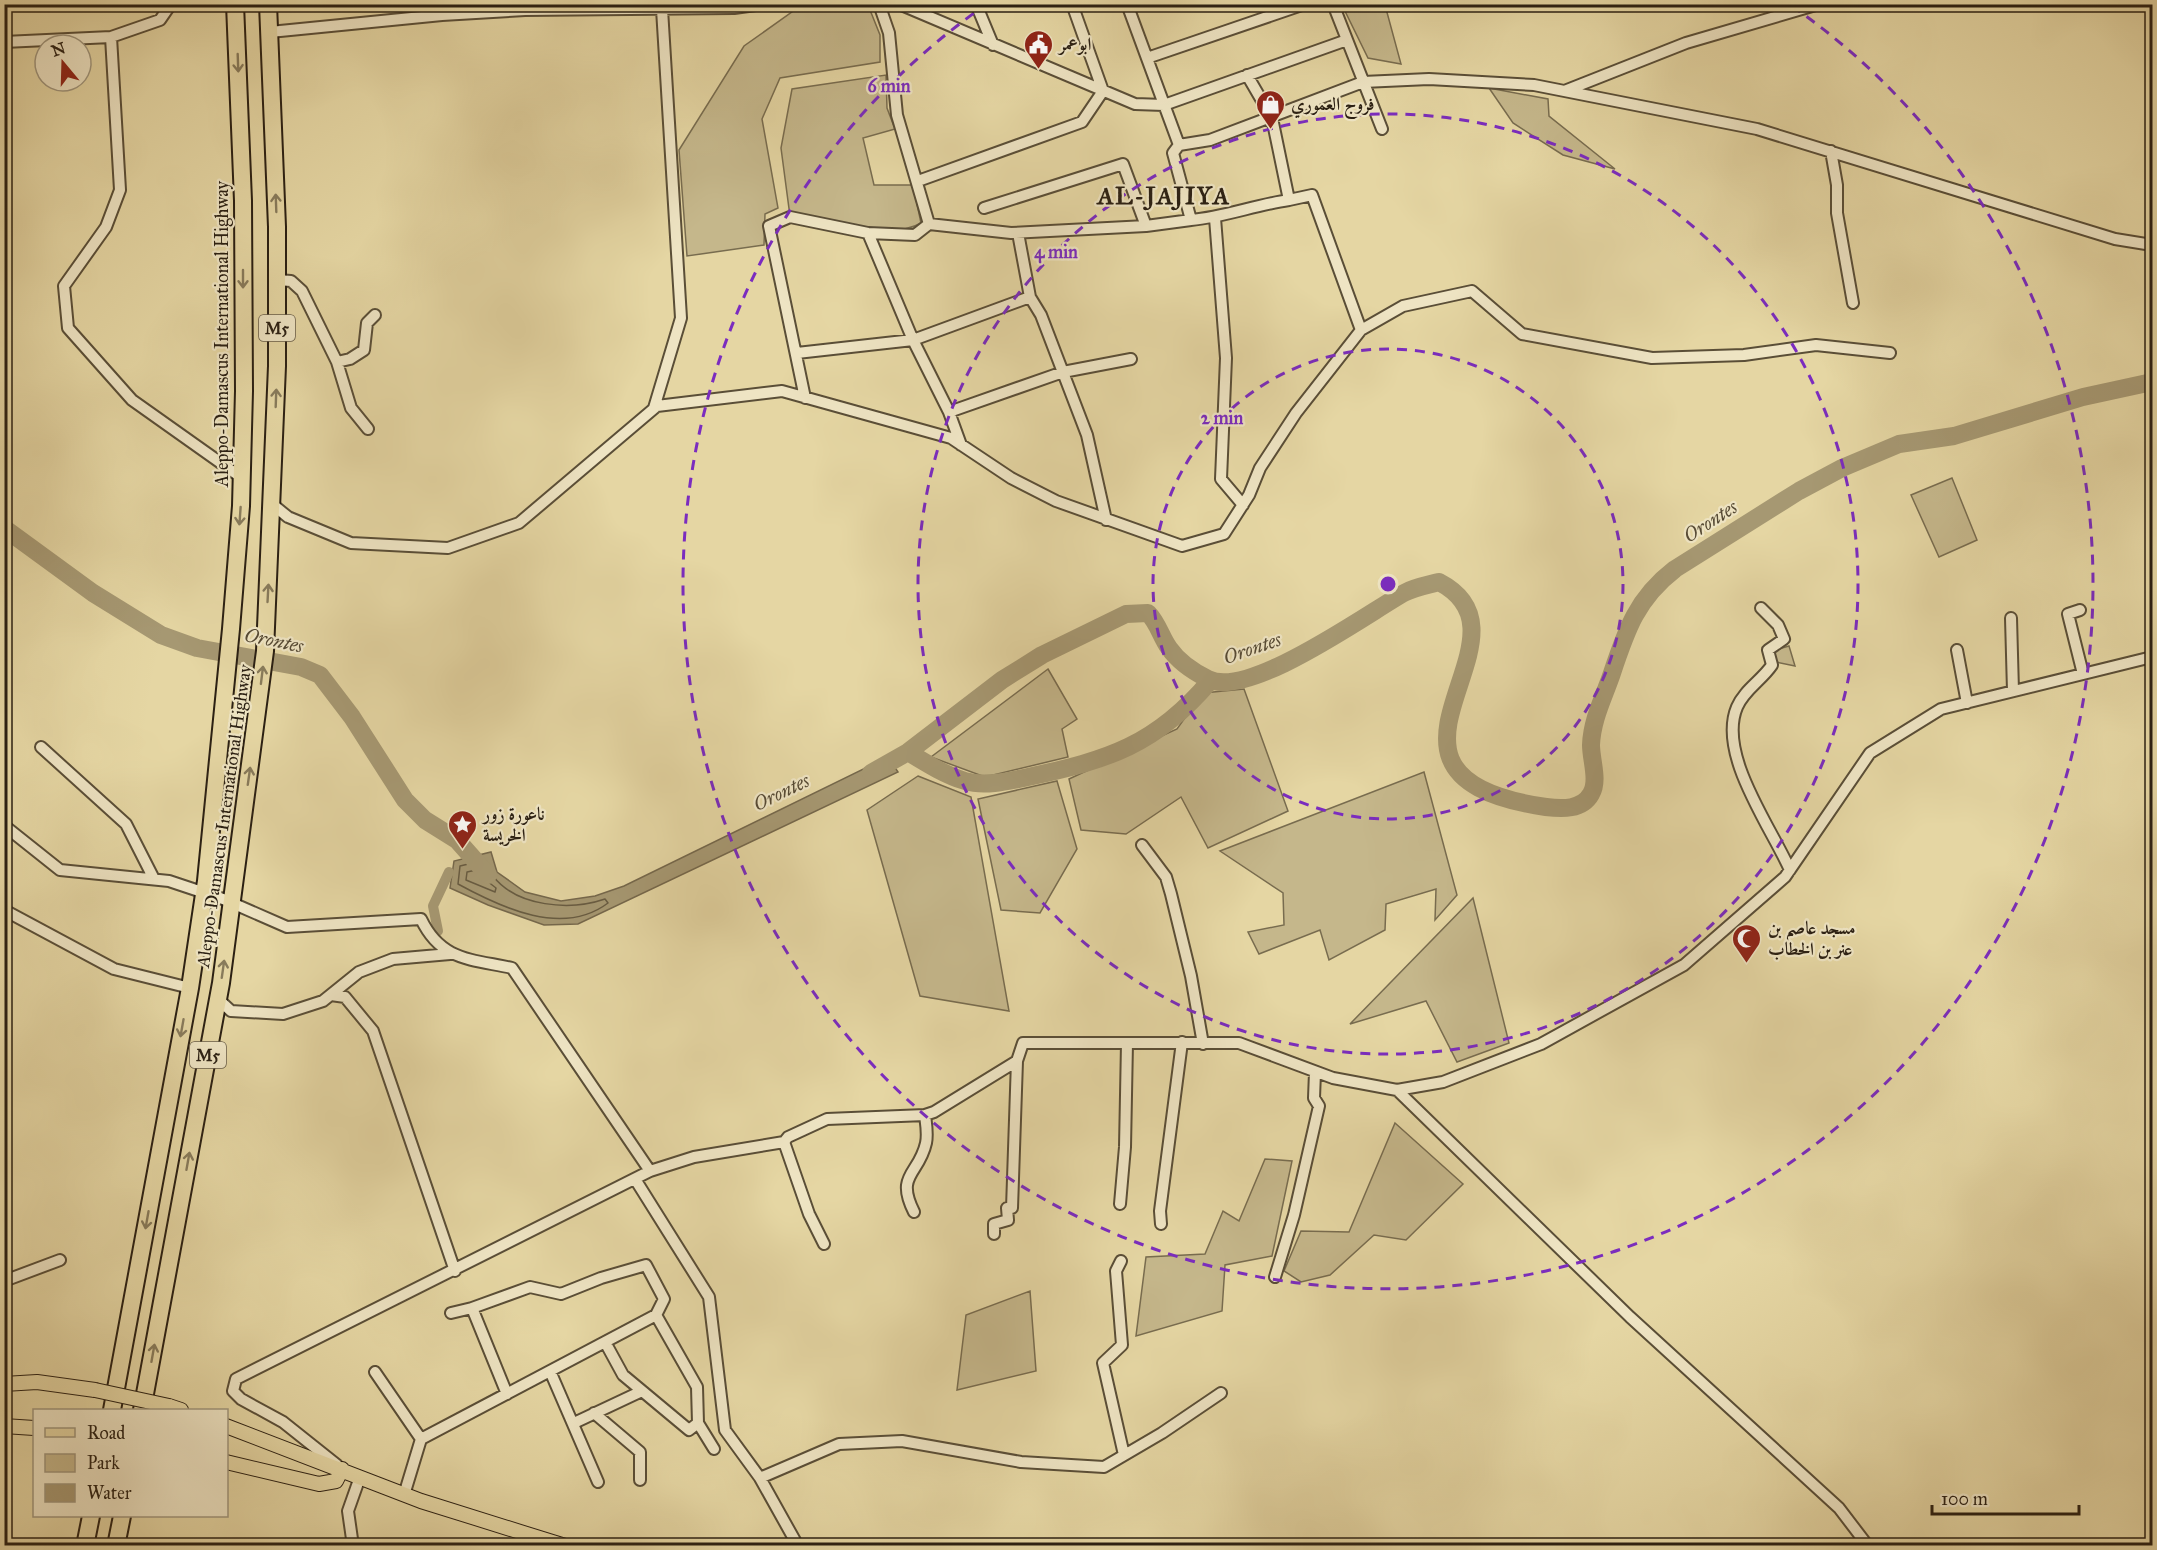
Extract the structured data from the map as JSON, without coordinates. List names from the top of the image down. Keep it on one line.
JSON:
{"streets":{"highway":["M5","Aleppo-Damascus International Highway"]},"districts":["AL-JAJIYA"],"water":["Orontes"],"places":{"public building":["ابوعمر"],"shop":["فروج العموري"],"place":["ناعورة زور الخريسة"],"mosque":["مسجد عاصم بن عنر بن الخطاب"]},"legend":["Road","Park","Water"],"scale_bar":"100 m","north":"top","rings":["6 min","4 min","2 min"]}
